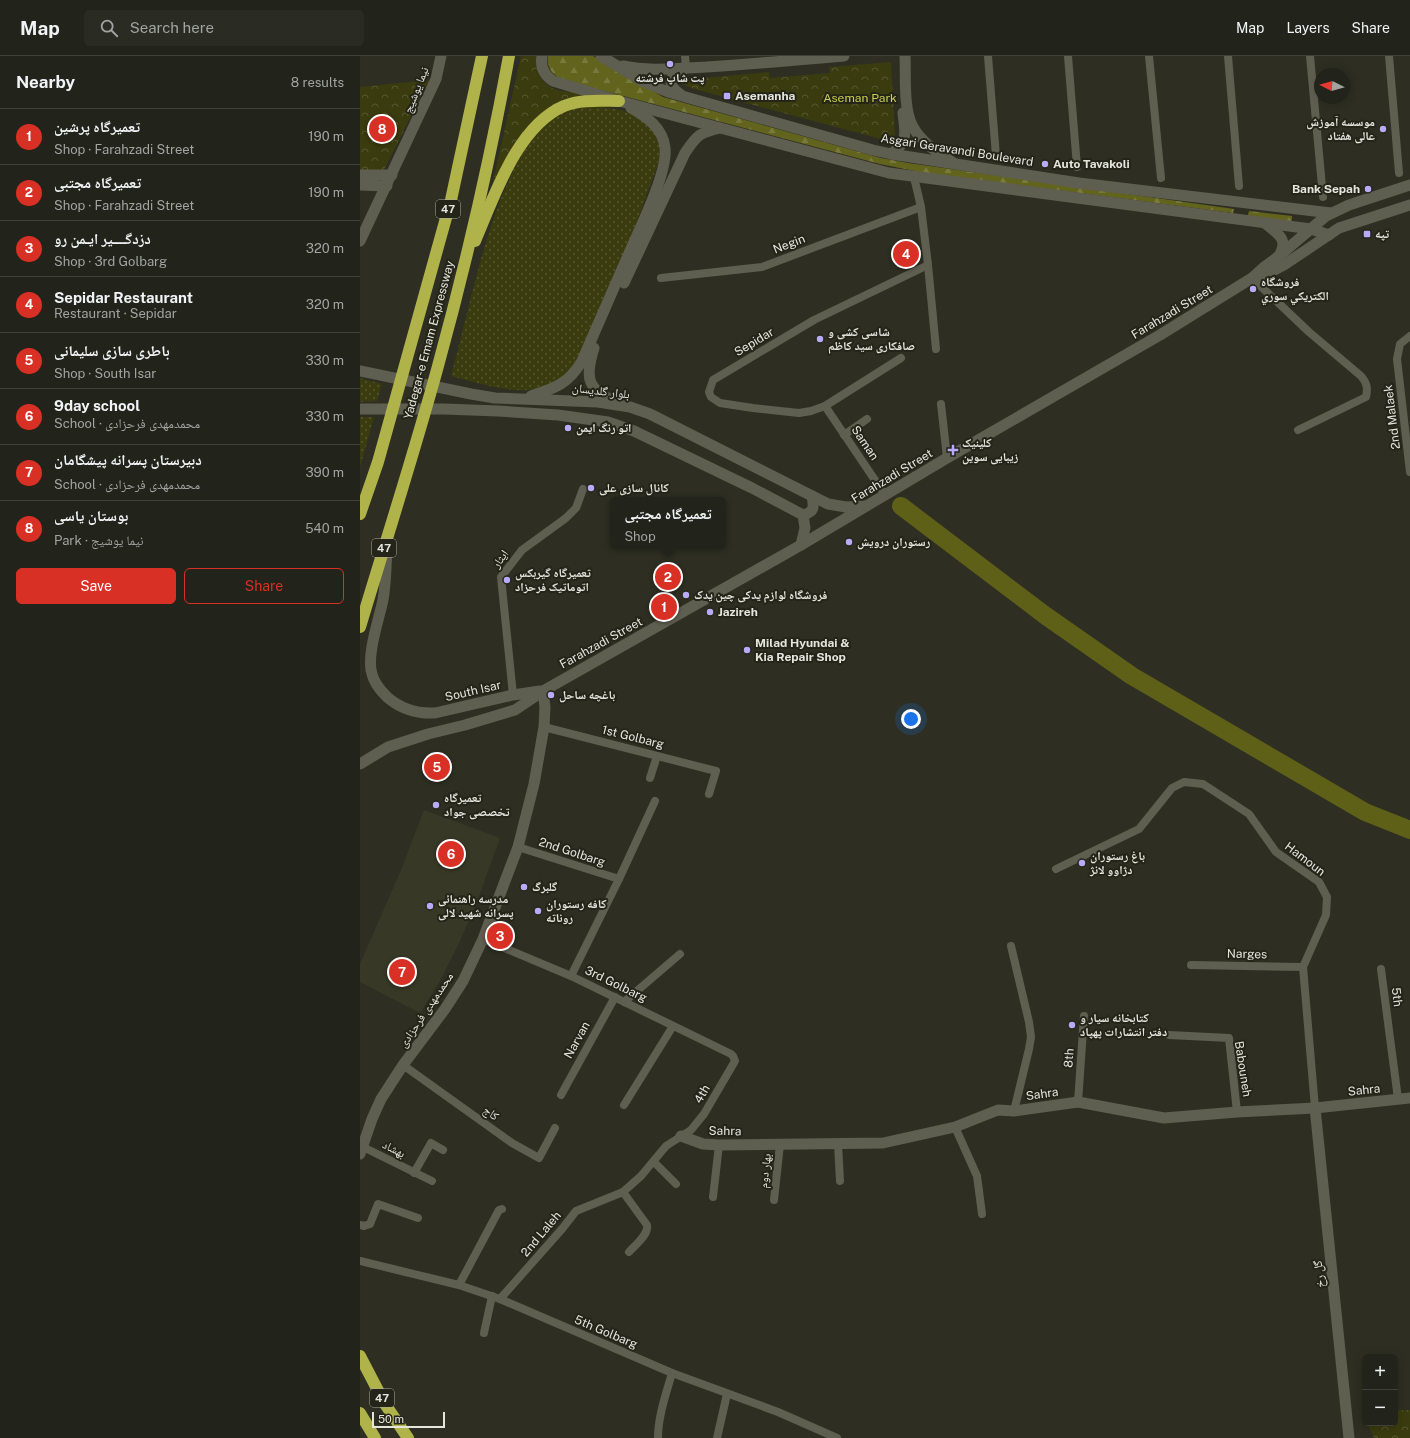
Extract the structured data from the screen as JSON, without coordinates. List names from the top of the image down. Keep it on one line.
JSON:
{"streets":{"highway":["47","Yadegar-e Emam Expressway"],"street":["نیما یوشیج","Asgari Geravandi Boulevard","Negin","Farahzadi Street","Sepidar","بلوار گلدیسان","2nd Malaek","Saman","ایثار","South Isar","1st Golbarg","2nd Golbarg","Hamoun","Narges","3rd Golbarg","5th","محمدمهدی فرحزادی","Narvan","8th","Babouneh","Sahra","4th","کاج","بهشاد","بهار دوم","2nd Laleh","گل رخ","5th Golbarg"]},"crossings":[["Farahzadi Street","بلوار گلدیسان"],["Farahzadi Street","Saman"],["Farahzadi Street","South Isar"],["Farahzadi Street","محمدمهدی فرحزادی"],["Yadegar-e Emam Expressway","South Isar"],["Sepidar","Saman"],["ایثار","South Isar"],["South Isar","محمدمهدی فرحزادی"],["1st Golbarg","محمدمهدی فرحزادی"],["2nd Golbarg","محمدمهدی فرحزادی"],["Hamoun","Narges"],["Hamoun","Sahra"],["Hamoun","گل رخ"],["3rd Golbarg","محمدمهدی فرحزادی"],["3rd Golbarg","Narvan"],["3rd Golbarg","4th"],["5th","Sahra"],["محمدمهدی فرحزادی","کاج"],["محمدمهدی فرحزادی","بهشاد"],["8th","Sahra"],["Babouneh","Sahra"],["Sahra","4th"],["Sahra","بهار دوم"],["Sahra","2nd Laleh"],["Sahra","گل رخ"],["4th","2nd Laleh"],["2nd Laleh","5th Golbarg"]],"parks":["Aseman Park"],"places":{"other":["پت شاپ فرشته","موسسه آموزش عالی هفتاد","Auto Tavakoli","Bank Sepah","فروشگاه الكتريكي سوري","شاسی کشی و صافکاری سید کاظم","اتو رنگ ایمن","کانال سازی علی","رستوران درویش","تعمیرگاه گیربکس اتوماتیک فرحزاد","فروشگاه لوازم یدکی چین یدک","Jazireh","Milad Hyundai & Kia Repair Shop","باغچه ساحل","تعمیرگاه تخصصی جواد","باغ رستوران دژاوو لانژ","گلبرگ","مدرسه راهنمائی پسرانه شهید لالی","کافه رستوران روناته","کتابخانه سیار و دفتر انتشارات پهپاد"],"transit":["Asemanha","تپه"],"health":["کلینیک زیبایی سوین"]},"scale_bar":"50 m","north":"left","page":{"header":"Map","search":"Search here","nav":["Map","Layers","Share"],"heading":["Nearby","8 results"],"list":[{"mark":"1","name":"تعمیرگاه پرشین","note":"Shop · Farahzadi Street","value":"190 m"},{"mark":"2","name":"تعمیرگاه مجتبی","note":"Shop · Farahzadi Street","value":"190 m"},{"mark":"3","name":"دزدگــــیر ایـمن رو","note":"Shop · 3rd Golbarg","value":"320 m"},{"mark":"4","name":"Sepidar Restaurant","note":"Restaurant · Sepidar","value":"320 m"},{"mark":"5","name":"باطری سازی سلیمانی","note":"Shop · South Isar","value":"330 m"},{"mark":"6","name":"9day school","note":"School · محمدمهدی فرحزادی","value":"330 m"},{"mark":"7","name":"دبیرستان پسرانه پیشگامان","note":"School · محمدمهدی فرحزادی","value":"390 m"},{"mark":"8","name":"بوستان یاسی","note":"Park · نیما یوشیج","value":"540 m"}],"pins":["8","4","2","1","5","6","3","7"],"popup":["تعمیرگاه مجتبی","Shop"],"buttons":["Save","Share"],"map_buttons":["+","−"],"scale":"50 m"}}
